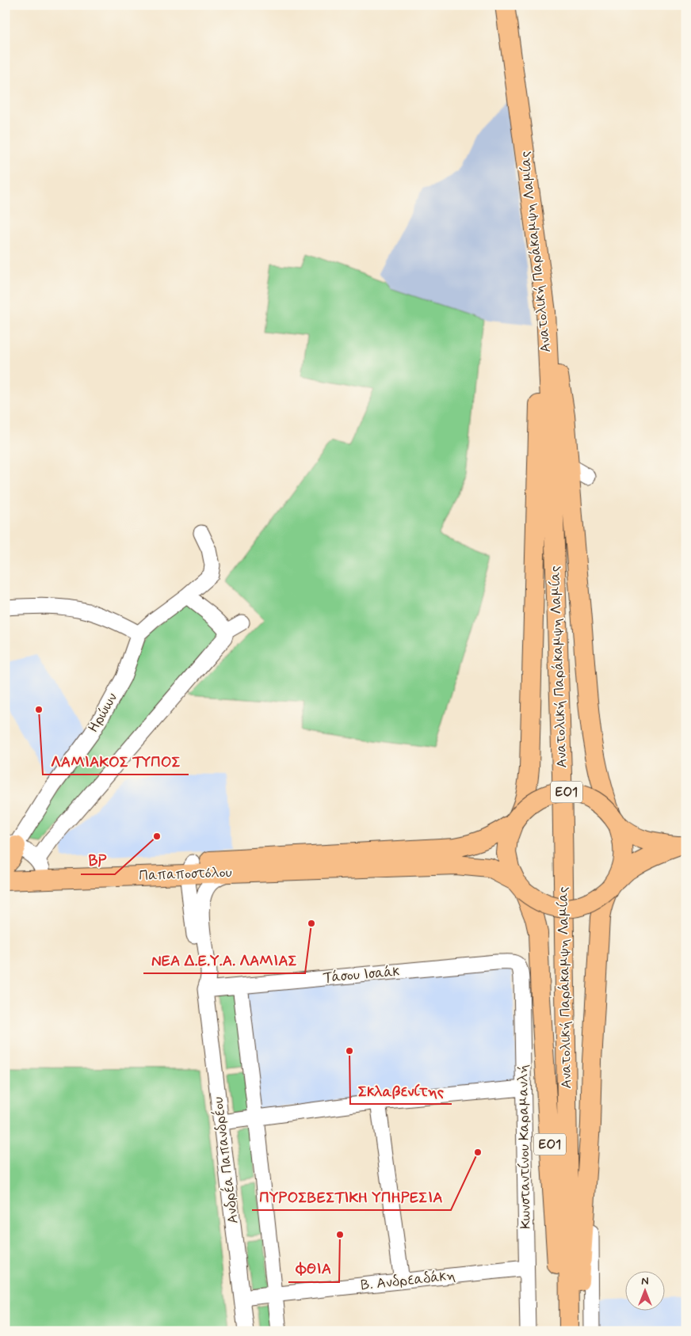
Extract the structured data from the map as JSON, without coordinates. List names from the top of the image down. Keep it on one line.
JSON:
{"streets":{"main road":["Ανατολική Παράκαμψη Λαμίας","ΕΟ1","Παπαποστόλου"],"street":["Ηρώων","Τάσου Ισαάκ","Κωνσταντίνου Καραμανλή","Ανδρέα Παπανδρέου","Β. Ανδρεαδάκη"]},"crossings":[["ΕΟ1","Παπαποστόλου"],["Παπαποστόλου","Ανδρέα Παπανδρέου"],["Τάσου Ισαάκ","Κωνσταντίνου Καραμανλή"],["Τάσου Ισαάκ","Ανδρέα Παπανδρέου"],["Κωνσταντίνου Καραμανλή","Β. Ανδρεαδάκη"],["Ανδρέα Παπανδρέου","Β. Ανδρεαδάκη"]],"places":["ΛΑΜΙΑΚΟΣ ΤΥΠΟΣ","BP","ΝΕΑ Δ.Ε.Υ.Α. ΛΑΜΙΑΣ","Σκλαβενίτης","ΠΥΡΟΣΒΕΣΤΙΚΗ ΥΠΗΡΕΣΙΑ","ΦΘΙΑ"],"north":"top"}
